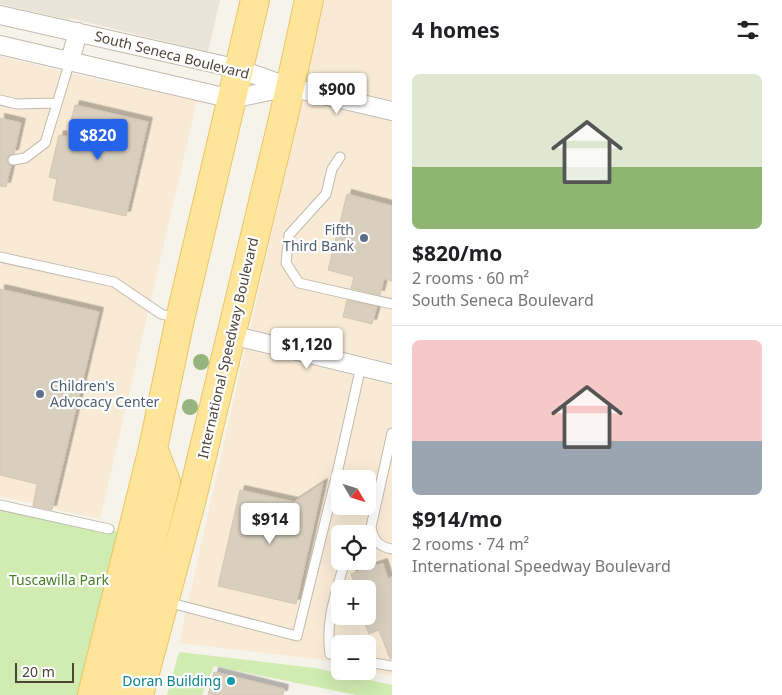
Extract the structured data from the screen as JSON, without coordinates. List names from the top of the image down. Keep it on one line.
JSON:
{"streets":{"main road":["International Speedway Boulevard"],"street":["South Seneca Boulevard"]},"crossings":[["South Seneca Boulevard","International Speedway Boulevard"]],"parks":["Tuscawilla Park"],"places":["Fifth Third Bank","Children's Advocacy Center","Doran Building"],"scale_bar":"20 m","north":"bottom right","page":{"heading":"4 homes","list":[{"name":"$820/mo","note":"2 rooms · 60 m² · South Seneca Boulevard"},{"name":"$914/mo","note":"2 rooms · 74 m² · International Speedway Boulevard"}],"price":["$900","$820","$1,120","$914"],"map_buttons":["+","−"],"scale":"20 m"}}
